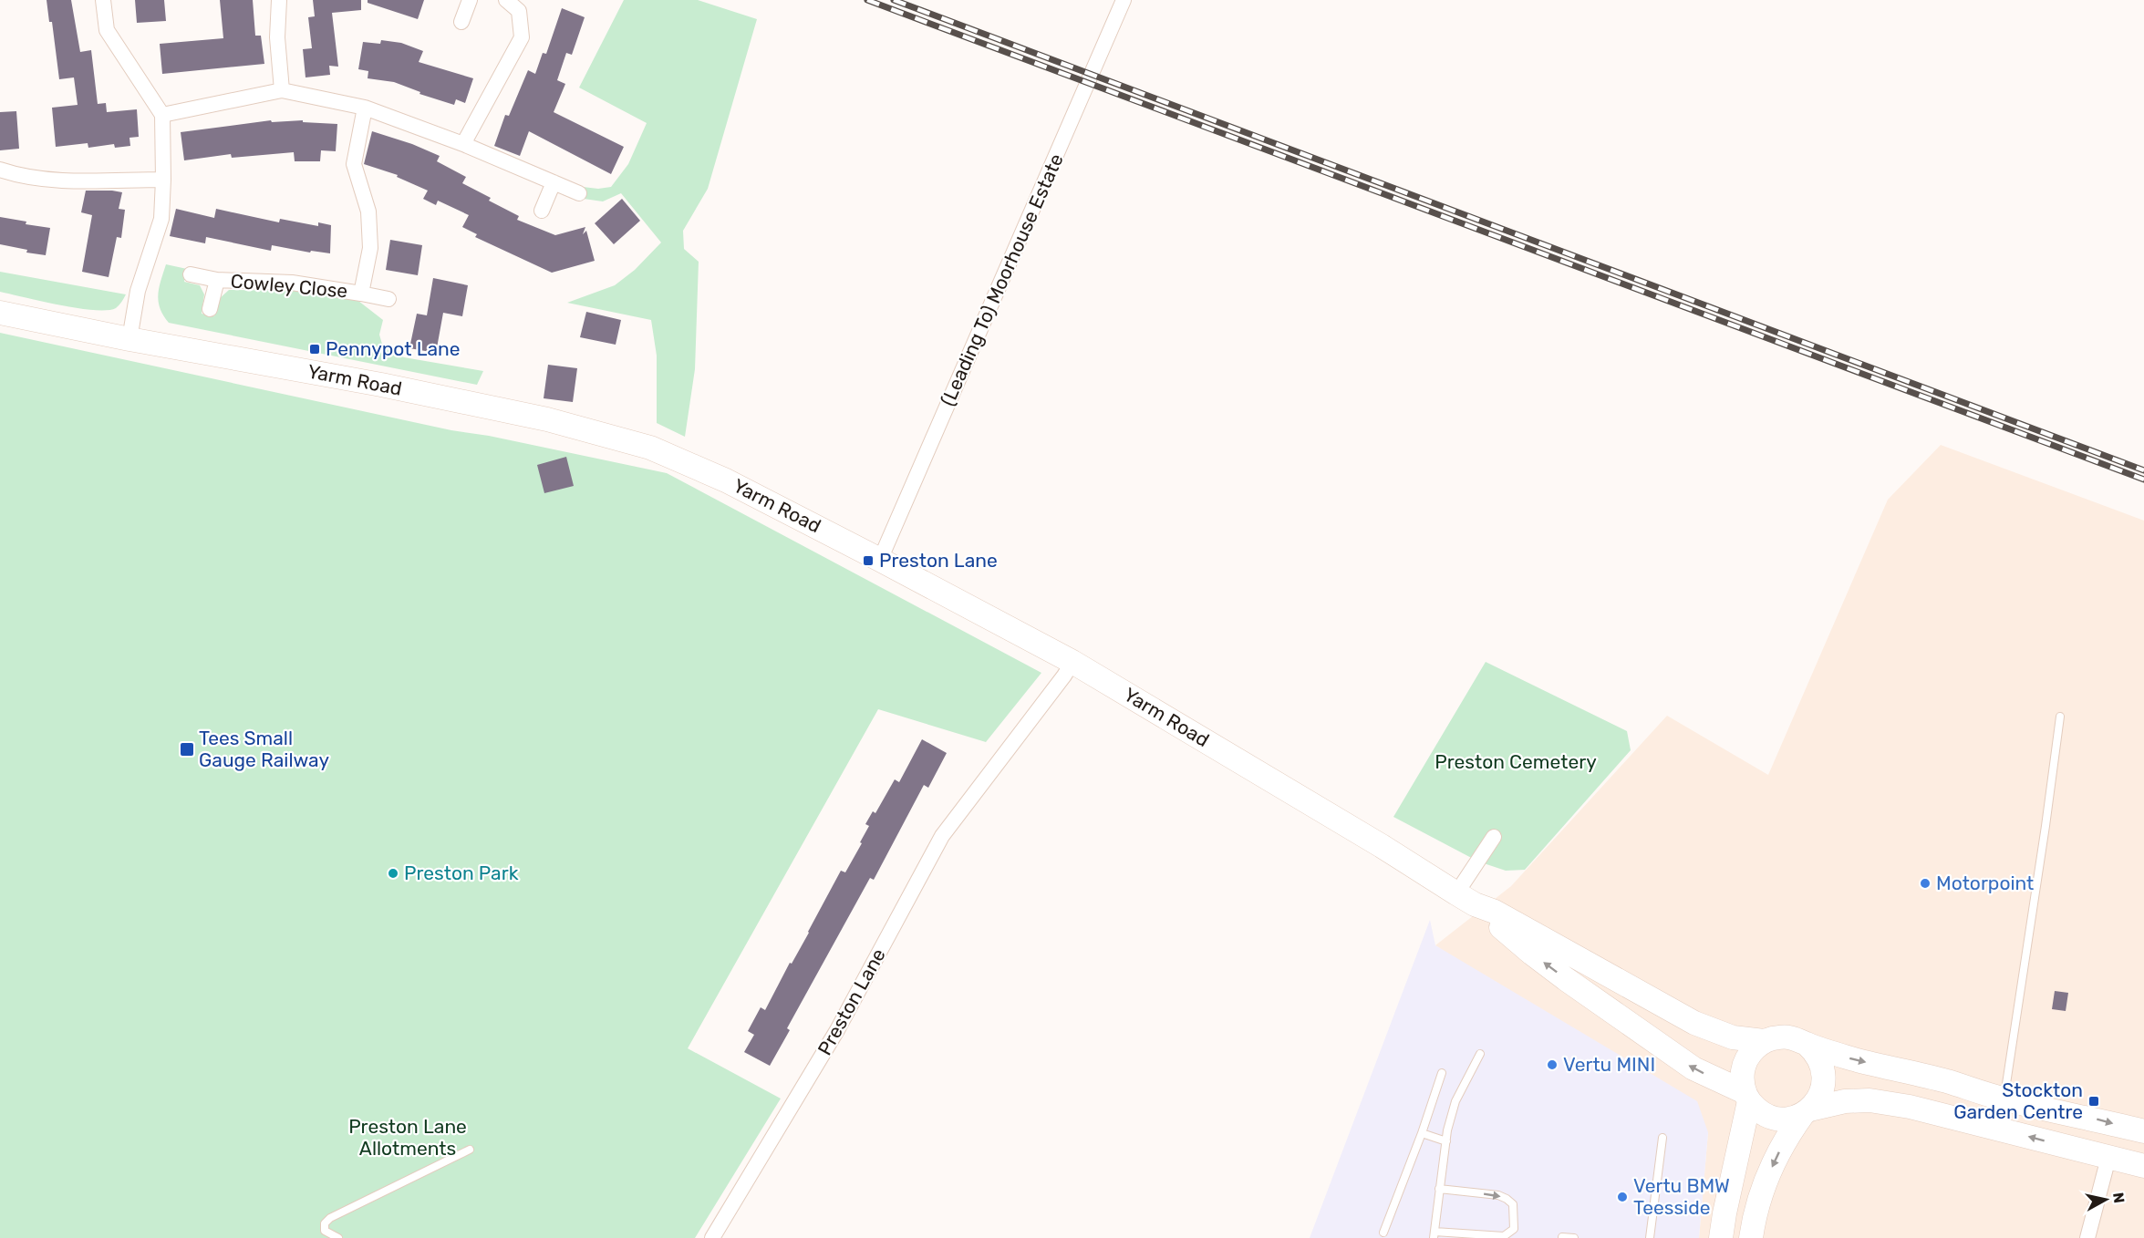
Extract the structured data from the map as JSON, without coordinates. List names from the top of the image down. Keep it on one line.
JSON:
{"streets":{"main road":["Yarm Road"],"street":["(Leading To) Moorhouse Estate","Cowley Close","Preston Lane"]},"crossings":[["(Leading To) Moorhouse Estate","Yarm Road"],["Yarm Road","Preston Lane"]],"parks":["Preston Cemetery","Preston Lane Allotments"],"places":{"transit":["Pennypot Lane","Preston Lane","Tees Small Gauge Railway","Stockton Garden Centre"],"other":["Preston Park","Motorpoint","Vertu MINI","Vertu BMW Teesside"]},"north":"right"}
